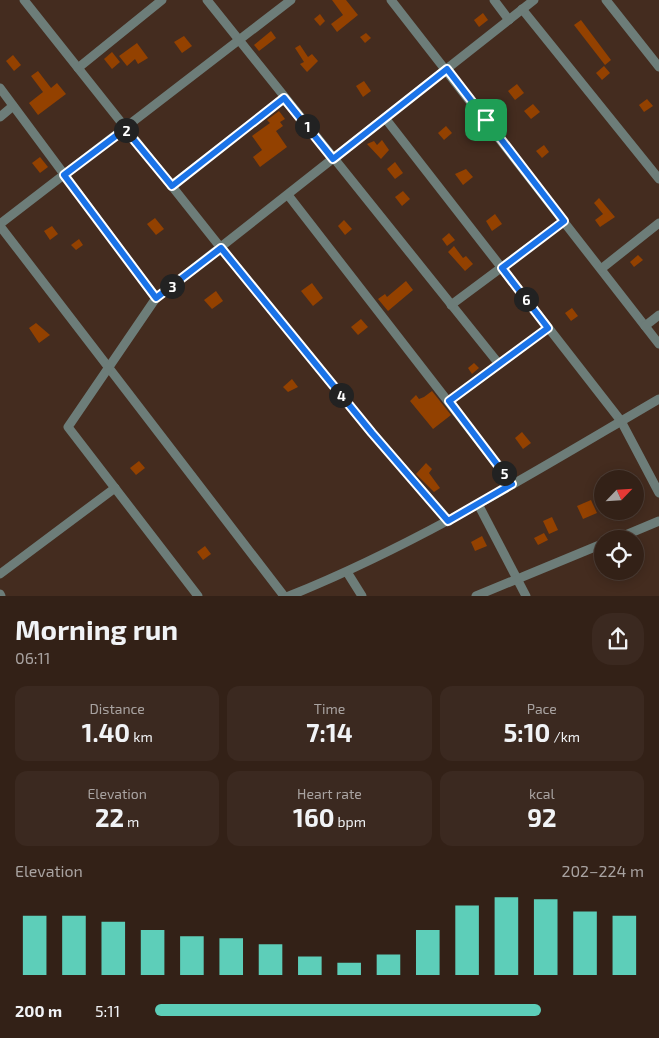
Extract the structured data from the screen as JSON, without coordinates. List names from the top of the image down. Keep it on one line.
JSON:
{"north":"top right","page":{"pins":["1","2","3","6","4","5"],"heading":["Morning run","06:11"],"stats":[["Distance","1.40 km"],["Time","7:14"],["Pace","5:10 /km"],["Elevation","22 m"],["Heart rate","160 bpm"],["kcal","92"]],"chart":["Elevation","202–224 m"],"list":[{"name":"200 m","note":"5:11"}]}}
